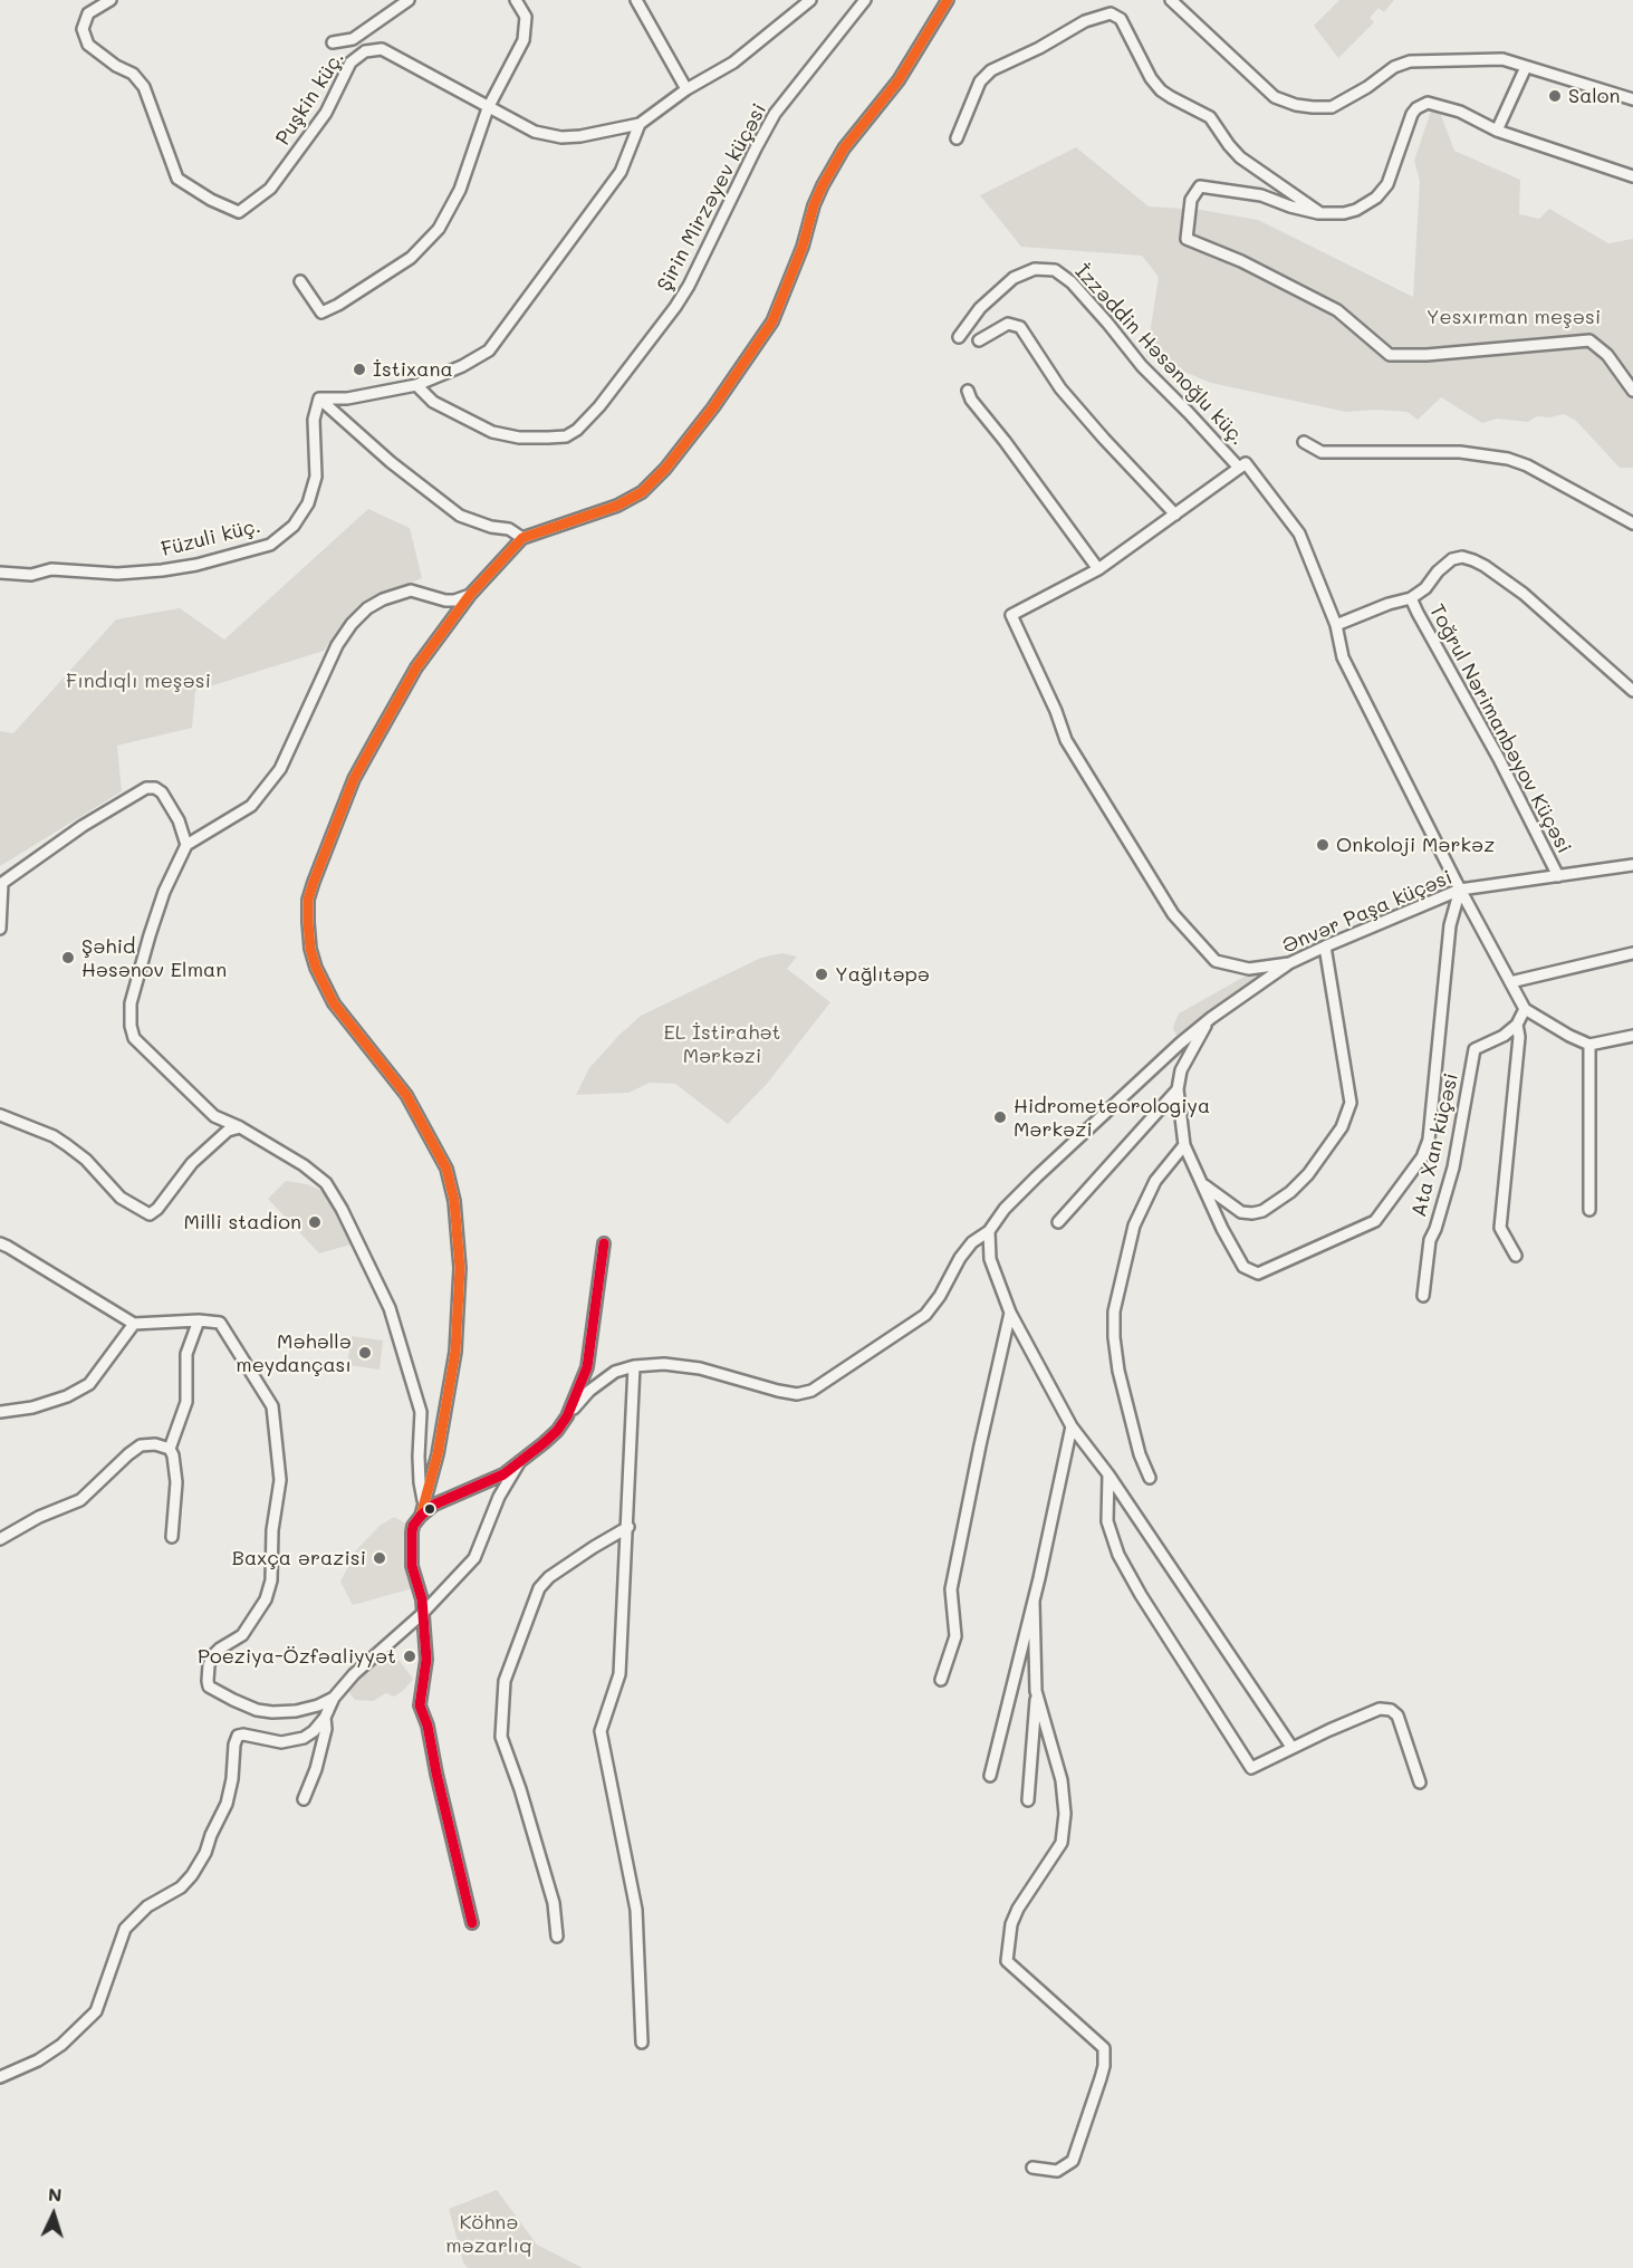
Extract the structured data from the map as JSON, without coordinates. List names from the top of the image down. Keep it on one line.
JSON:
{"streets":{"street":["Puşkin küç.","Şirin Mirzəyev küçəsi","İzzəddin Həsənoğlu küç.","Füzuli küç.","Toğrul Nərimanbəyov Küçəsi","Ənvər Paşa küçəsi","Ata Xan küçəsi"]},"crossings":[["Toğrul Nərimanbəyov Küçəsi","Ənvər Paşa küçəsi"]],"parks":["Yesxırman meşəsi","Fındıqlı meşəsi","EL İstirahət Mərkəzi","Köhnə məzarlıq"],"places":["Salon","İstixana","Onkoloji Mərkəz","Şəhid Həsənov Elman","Yağlıtəpə","Hidrometeorologiya Mərkəzi","Milli stadion","Məhəllə meydançası","Baxça ərazisi","Poeziya-Özfəaliyyət"],"north":"top"}
